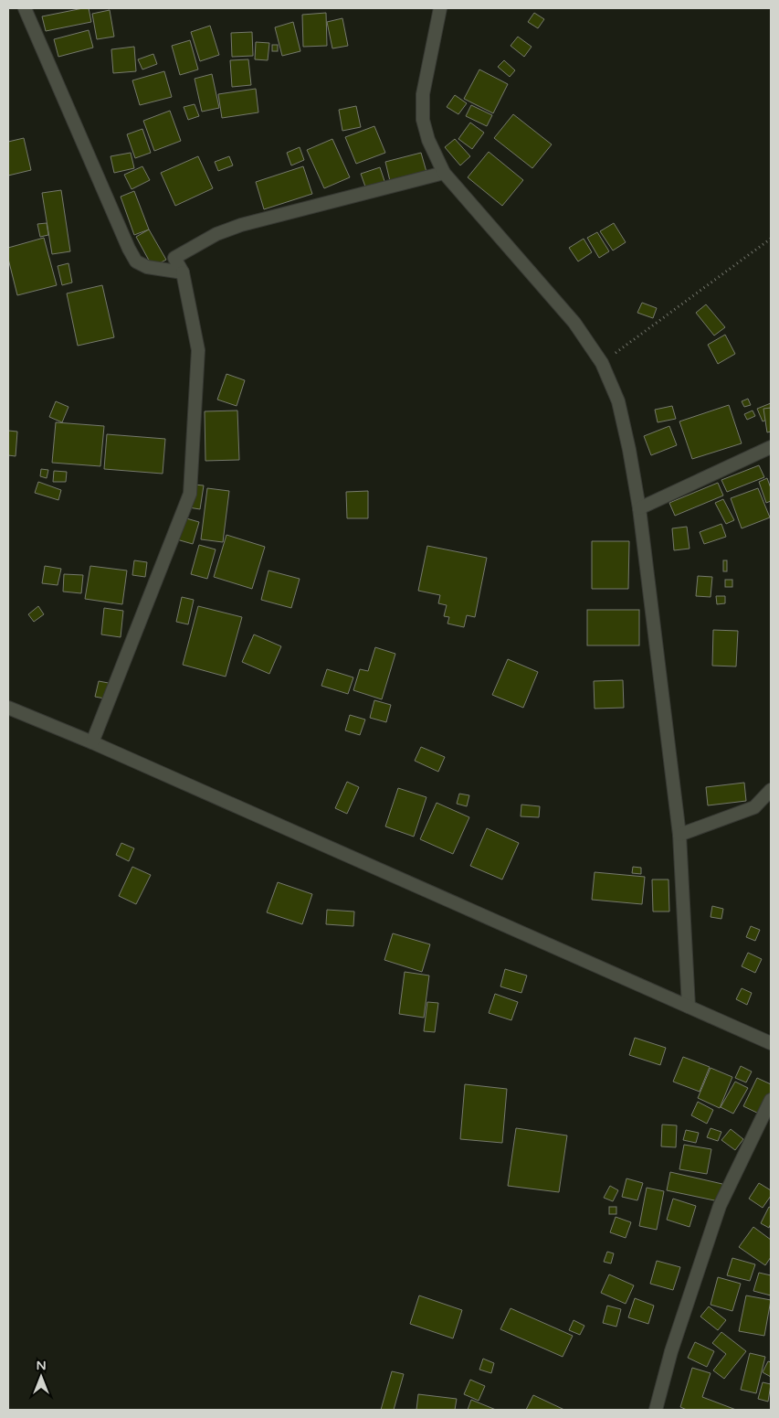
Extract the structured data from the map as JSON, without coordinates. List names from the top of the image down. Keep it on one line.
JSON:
{"north":"top"}
